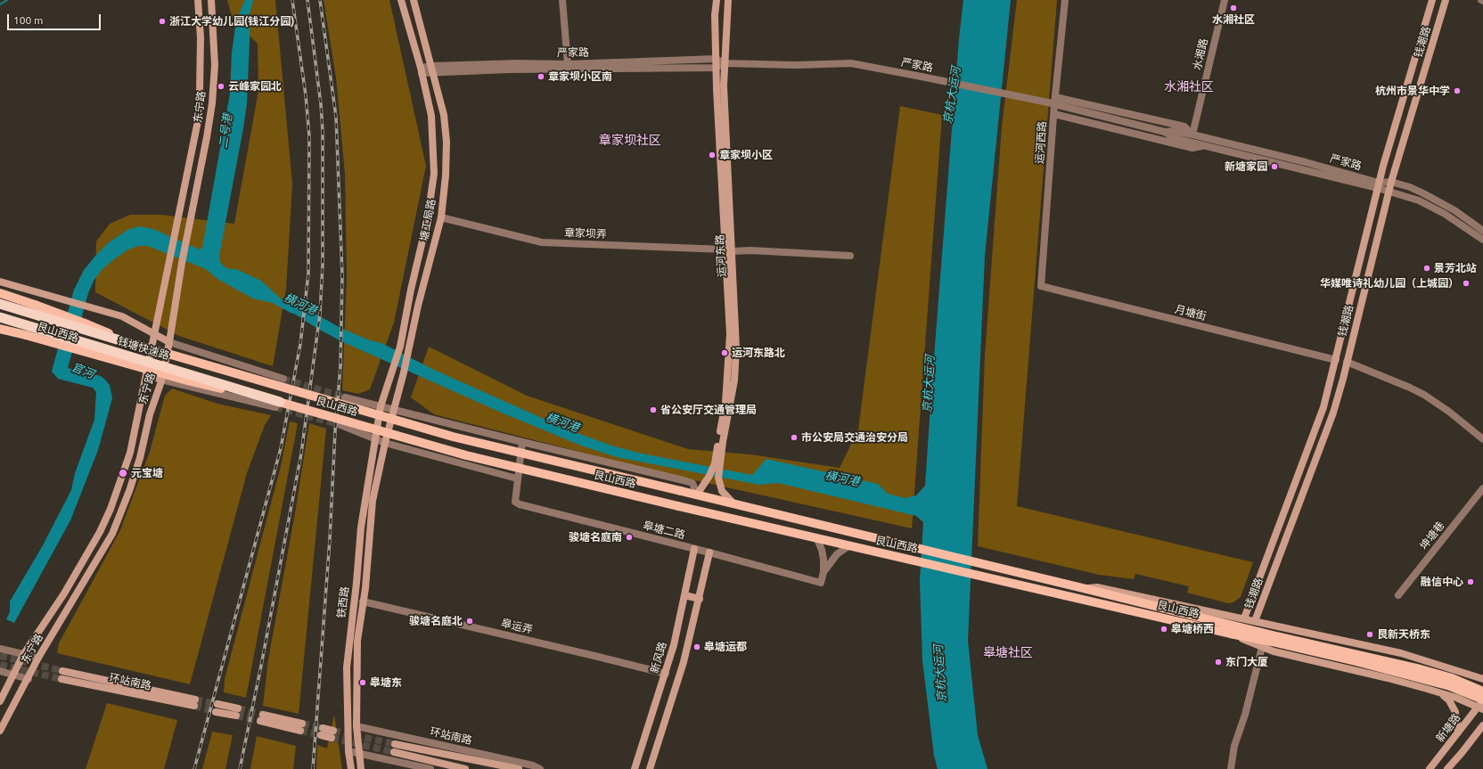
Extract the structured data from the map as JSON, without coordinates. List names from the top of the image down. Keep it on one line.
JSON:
{"streets":{"highway":["钱塘快速路"],"main road":["钱潮路","东宁路","塘工局路","运河东路","艮山西路","铁西路","新风路","环站南路","新塘路"],"street":["严家路","水湘路","运河西路","章家坝弄","月塘街","皋塘二路","坤塘巷","皋运弄"]},"crossings":[["钱潮路","严家路"],["钱潮路","月塘街"],["钱潮路","艮山西路"],["严家路","水湘路"],["严家路","运河西路"],["严家路","塘工局路"],["严家路","运河东路"],["东宁路","艮山西路"],["运河西路","月塘街"],["塘工局路","章家坝弄"],["塘工局路","艮山西路"],["塘工局路","铁西路"],["章家坝弄","运河东路"],["运河东路","艮山西路"],["艮山西路","钱塘快速路"],["艮山西路","皋塘二路"],["艮山西路","铁西路"],["艮山西路","新塘路"],["皋塘二路","新风路"],["铁西路","皋运弄"],["铁西路","环站南路"],["皋运弄","新风路"]],"districts":["水湘社区","章家坝社区","皋塘社区"],"water":["京杭大运河","二号港","横河港","官河"],"places":["水湘社区","浙江大学幼儿园(钱江分园)","章家坝小区南","云峰家园北","杭州市景华中学","章家坝小区","新塘家园","景芳北站","华媒唯诗礼幼儿园（上城园）","运河东路北","省公安厅交通管理局","市公安局交通治安分局","元宝塘","骏塘名庭南","融信中心","骏塘名庭北","皋塘桥西","艮新天桥东","皋塘运都","东门大厦","皋塘东"],"scale_bar":"100 m"}
